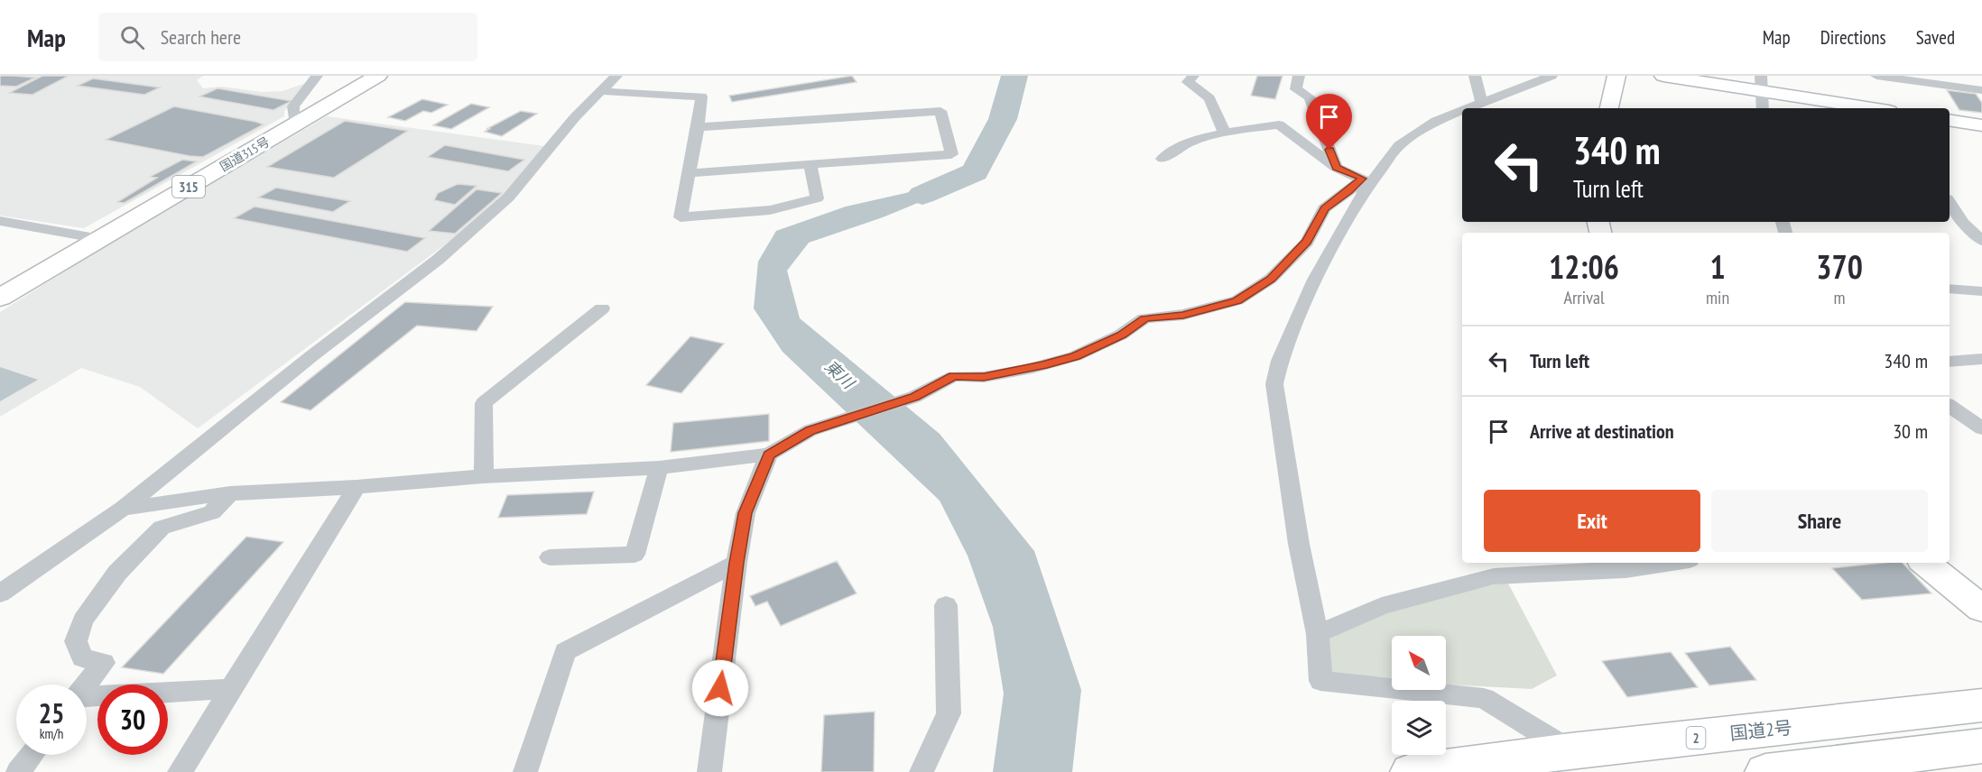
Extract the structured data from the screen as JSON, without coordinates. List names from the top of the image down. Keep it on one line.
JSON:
{"streets":{"highway":["国道315号","315","国道2号","2"]},"water":["東川"],"north":"top left","page":{"header":"Map","search":"Search here","nav":["Map","Directions","Saved"],"turn":["340 m","Turn left"],"eta":["12:06","Arrival","1","min","370","m"],"list":[{"name":"Turn left","value":"340 m"},{"name":"Arrive at destination","value":"30 m"}],"buttons":["Exit","Share"],"speed":"25 km/h","limit":"30"}}
